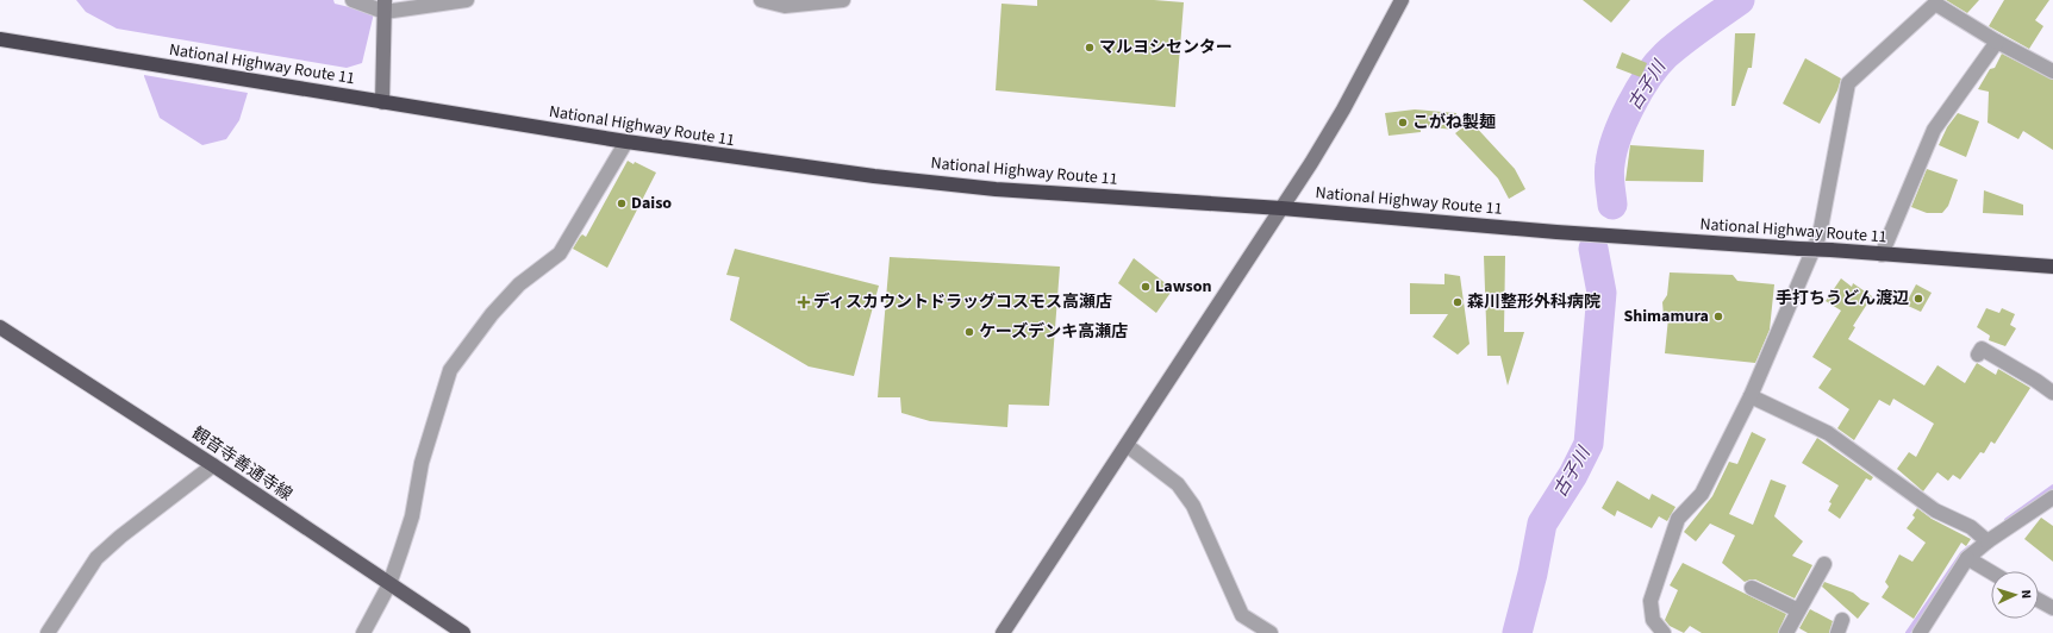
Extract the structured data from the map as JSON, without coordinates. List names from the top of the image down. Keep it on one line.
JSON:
{"streets":{"highway":["National Highway Route 11"],"main road":["観音寺善通寺線"]},"water":["古子川"],"places":{"other":["マルヨシセンター","こがね製麺","Daiso","Lawson","手打ちうどん渡辺","森川整形外科病院","Shimamura","ケーズデンキ高瀬店"],"health":["ディスカウントドラッグコスモス高瀬店"]},"north":"right"}
